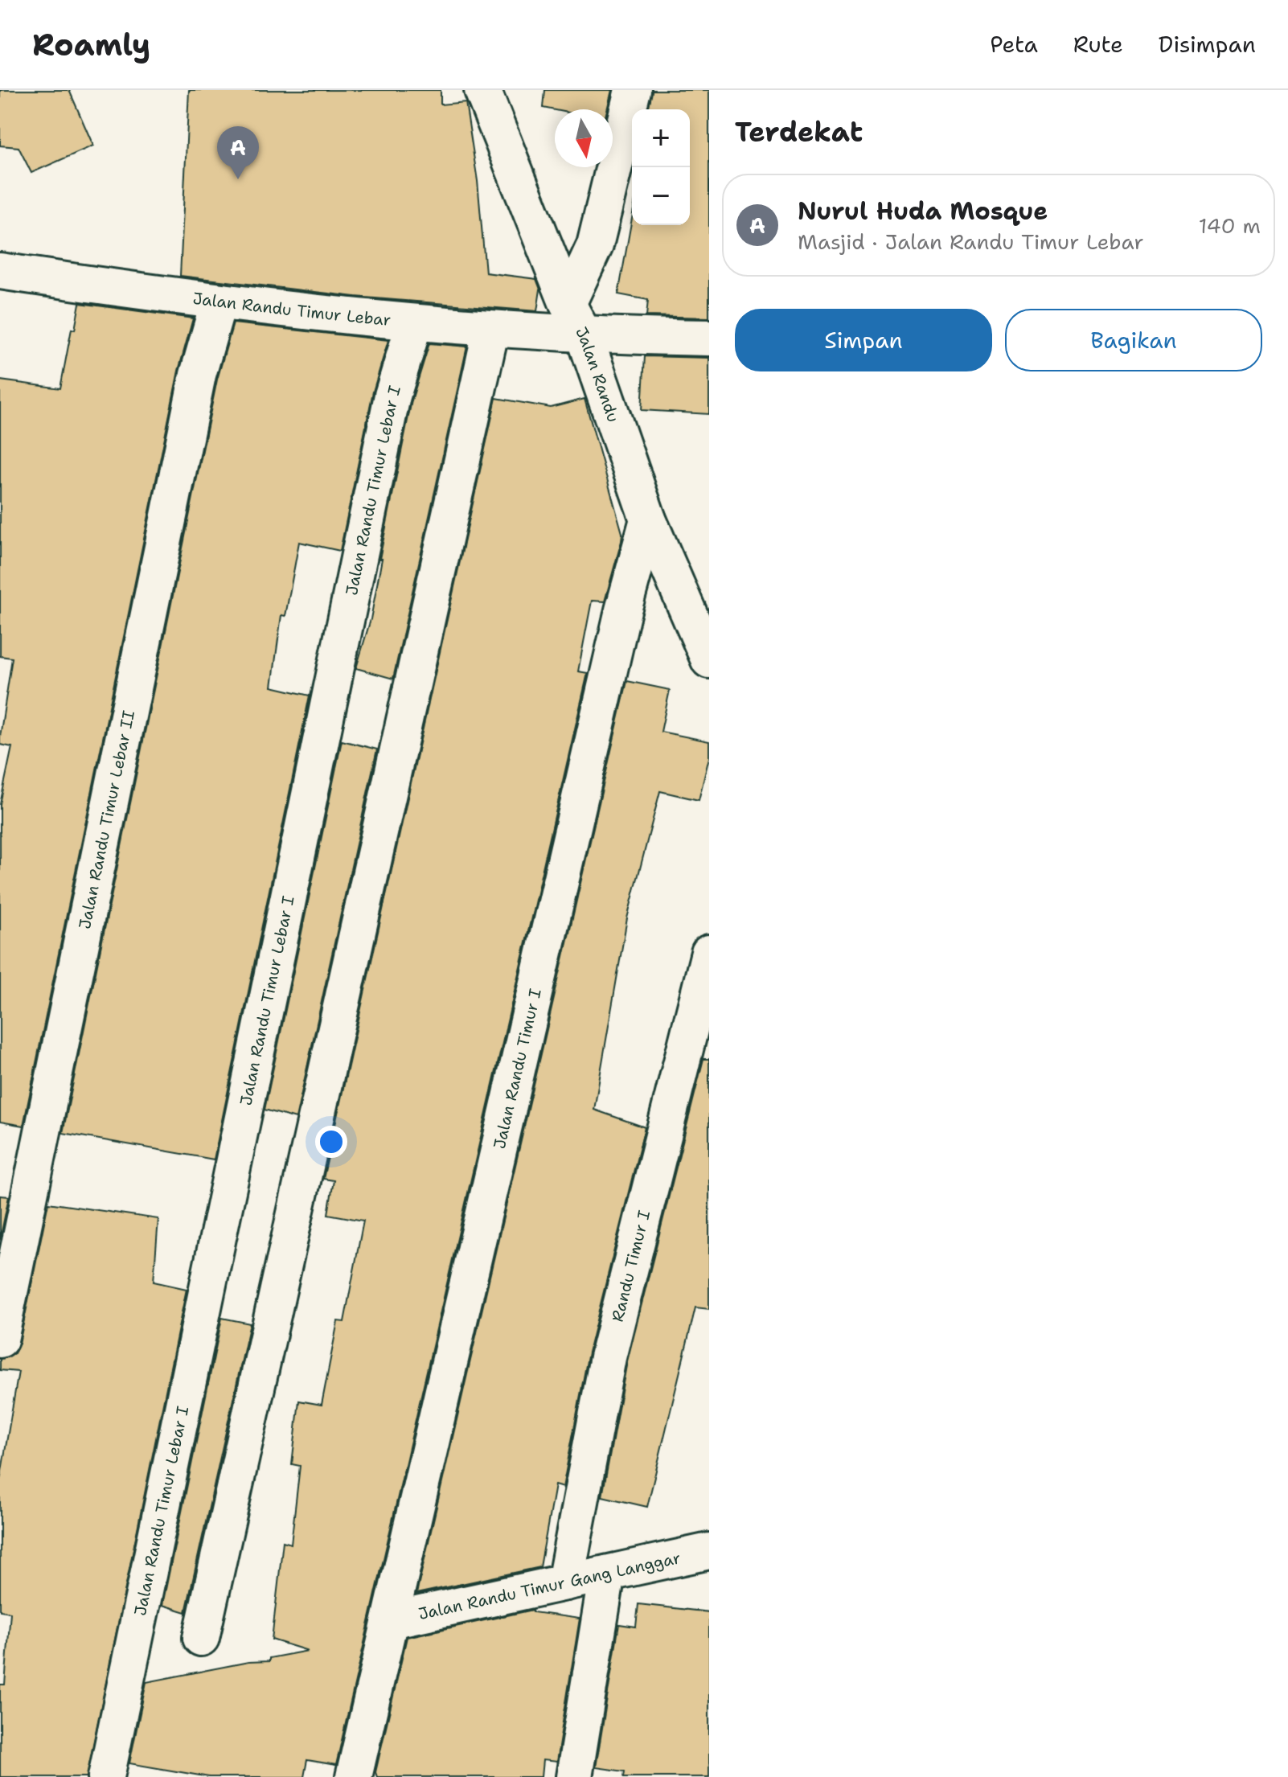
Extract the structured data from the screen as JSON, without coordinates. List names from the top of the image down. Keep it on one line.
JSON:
{"streets":{"street":["Jalan Randu Timur Lebar","Jalan Randu","Jalan Randu Timur Lebar I","Jalan Randu Timur Lebar II","Jalan Randu Timur I","Randu Timur I","Jalan Randu Timur Gang Langgar"]},"crossings":[["Jalan Randu Timur Lebar","Jalan Randu"],["Jalan Randu Timur Lebar","Jalan Randu Timur Lebar I"],["Jalan Randu Timur Lebar","Jalan Randu Timur Lebar II"],["Jalan Randu","Jalan Randu Timur I"],["Jalan Randu Timur I","Jalan Randu Timur Gang Langgar"],["Randu Timur I","Jalan Randu Timur Gang Langgar"]],"north":"bottom","page":{"header":"Roamly","nav":["Peta","Rute","Disimpan"],"heading":"Terdekat","map_buttons":["+","−"],"pins":"A","list":[{"mark":"A","name":"Nurul Huda Mosque","note":"Masjid · Jalan Randu Timur Lebar","value":"140 m"}],"buttons":["Simpan","Bagikan"]}}
